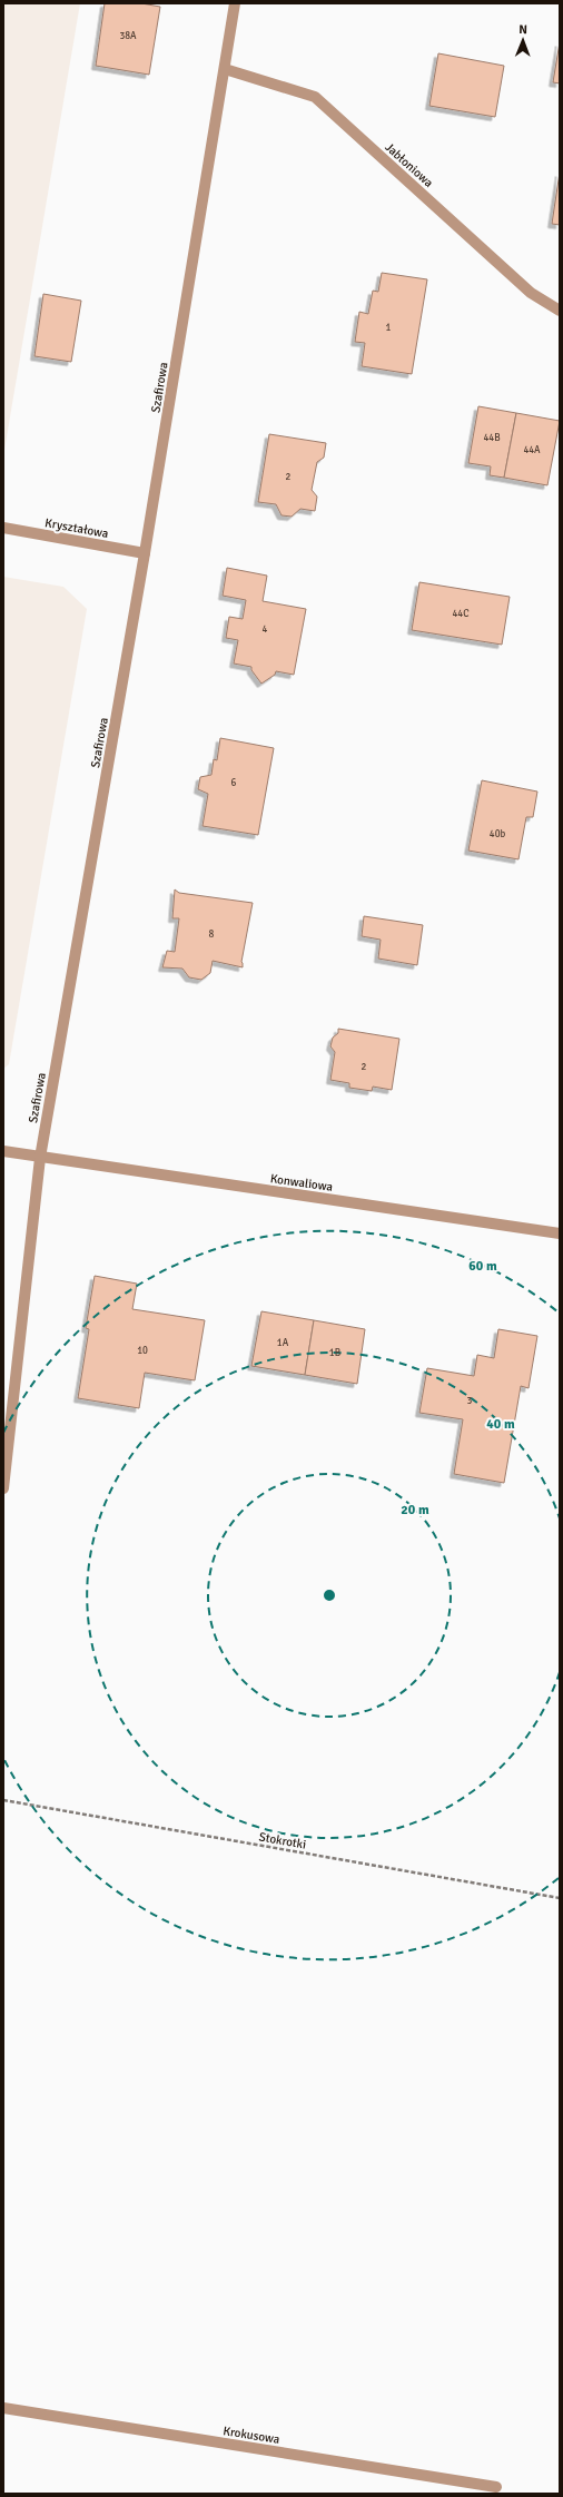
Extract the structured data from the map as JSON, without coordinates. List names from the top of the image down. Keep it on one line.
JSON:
{"streets":{"street":["Jabłoniowa","Szafirowa","Kryształowa","Konwaliowa","Krokusowa"],"path":["Stokrotki"]},"crossings":[["Jabłoniowa","Szafirowa"],["Szafirowa","Kryształowa"],["Szafirowa","Konwaliowa"]],"house_numbers":["38A","1","44B","44A","2","44C","4","6","40b","8","2","1A","10","1B","3"],"north":"top","rings":["60 m","40 m","20 m"]}
